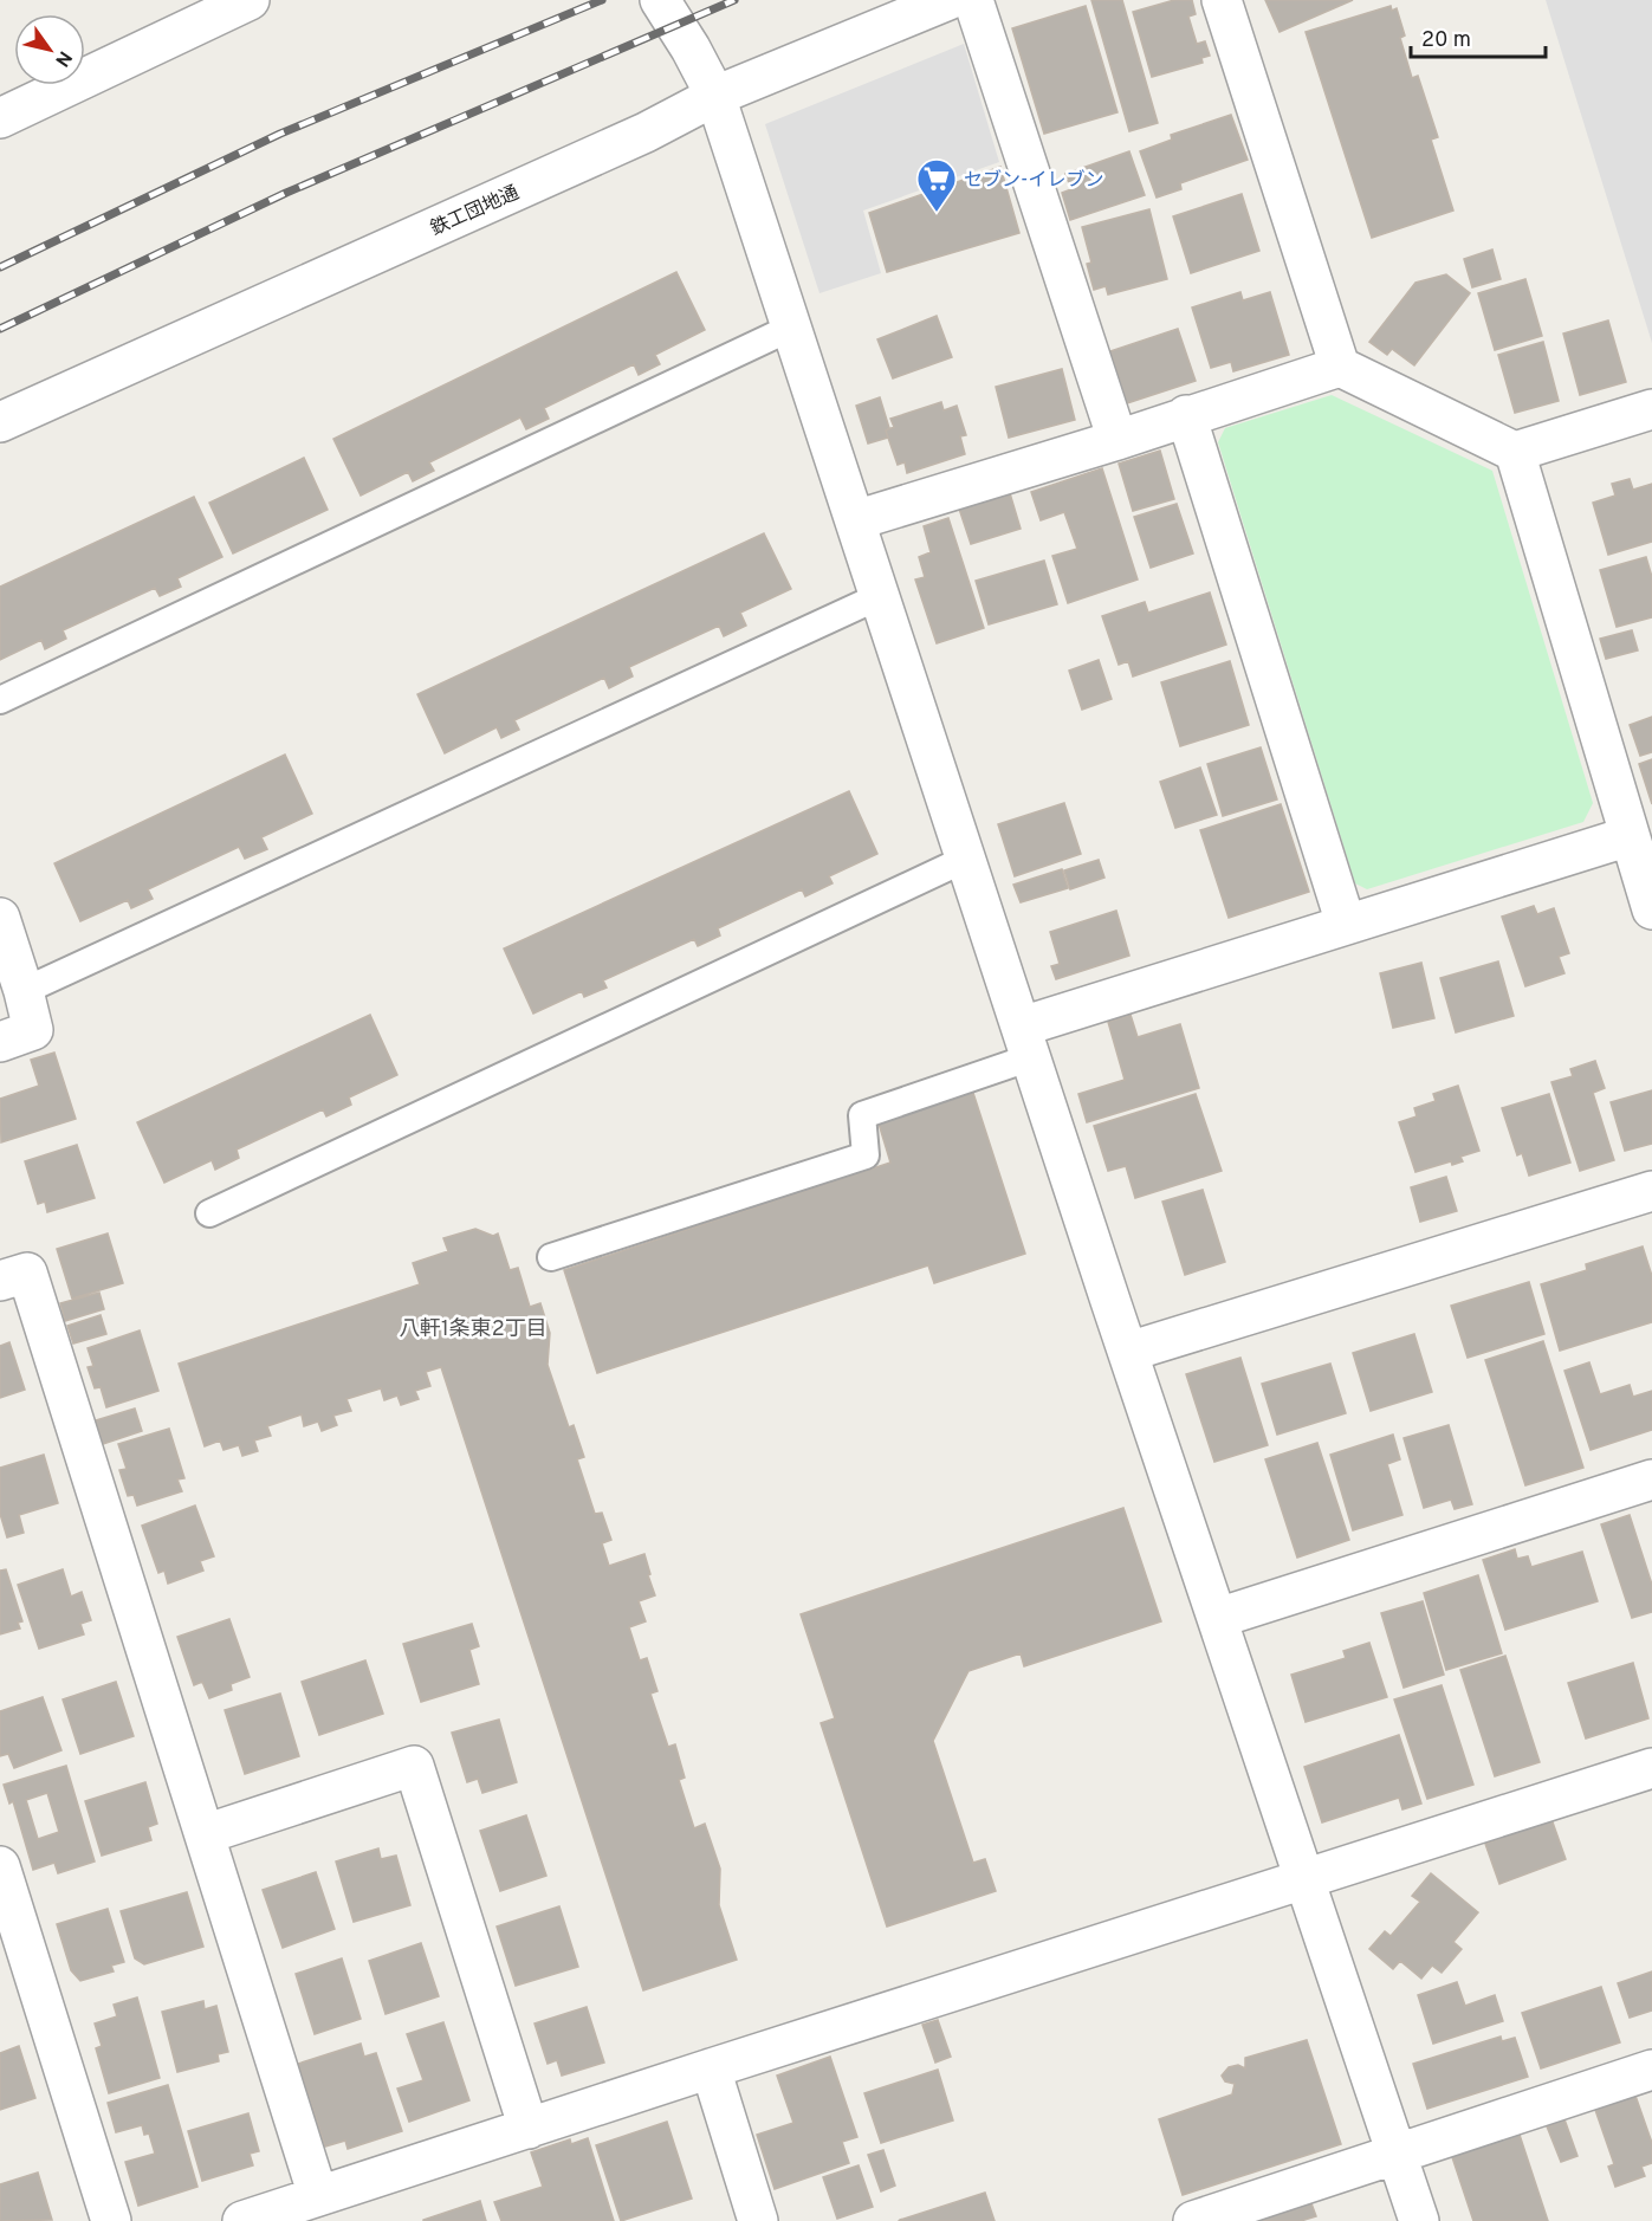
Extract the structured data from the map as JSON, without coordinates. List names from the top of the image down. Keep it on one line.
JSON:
{"streets":{"street":["鉄工団地通"]},"districts":["八軒1条東2丁目"],"places":{"supermarket":["セブン-イレブン"]},"scale_bar":"20 m","north":"bottom right"}
